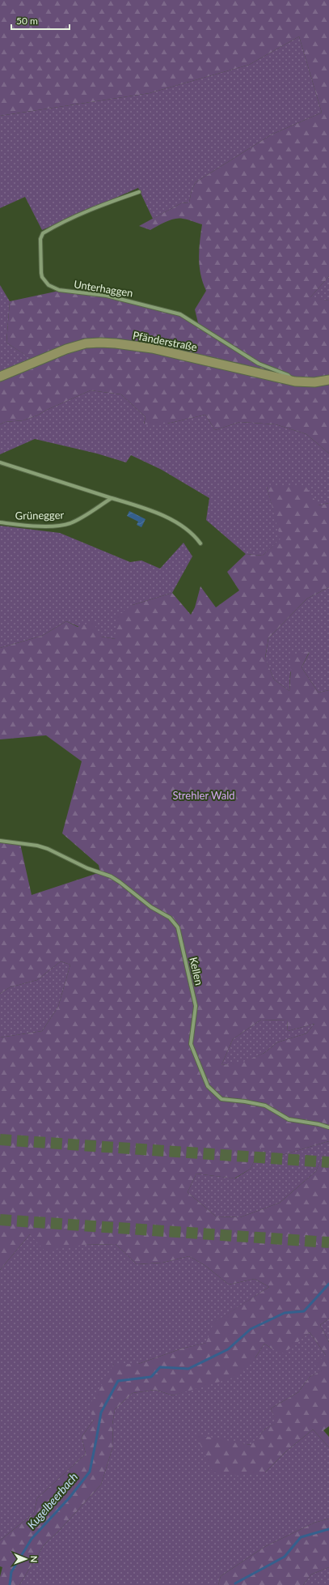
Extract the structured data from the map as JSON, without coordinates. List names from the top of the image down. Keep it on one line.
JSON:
{"streets":{"street":["Unterhaggen","Pfänderstraße","Grünegger","Kellen"]},"crossings":[["Unterhaggen","Pfänderstraße"]],"water":["Kugelbeerbach"],"parks":["Strehler Wald"],"scale_bar":"50 m","north":"right"}
